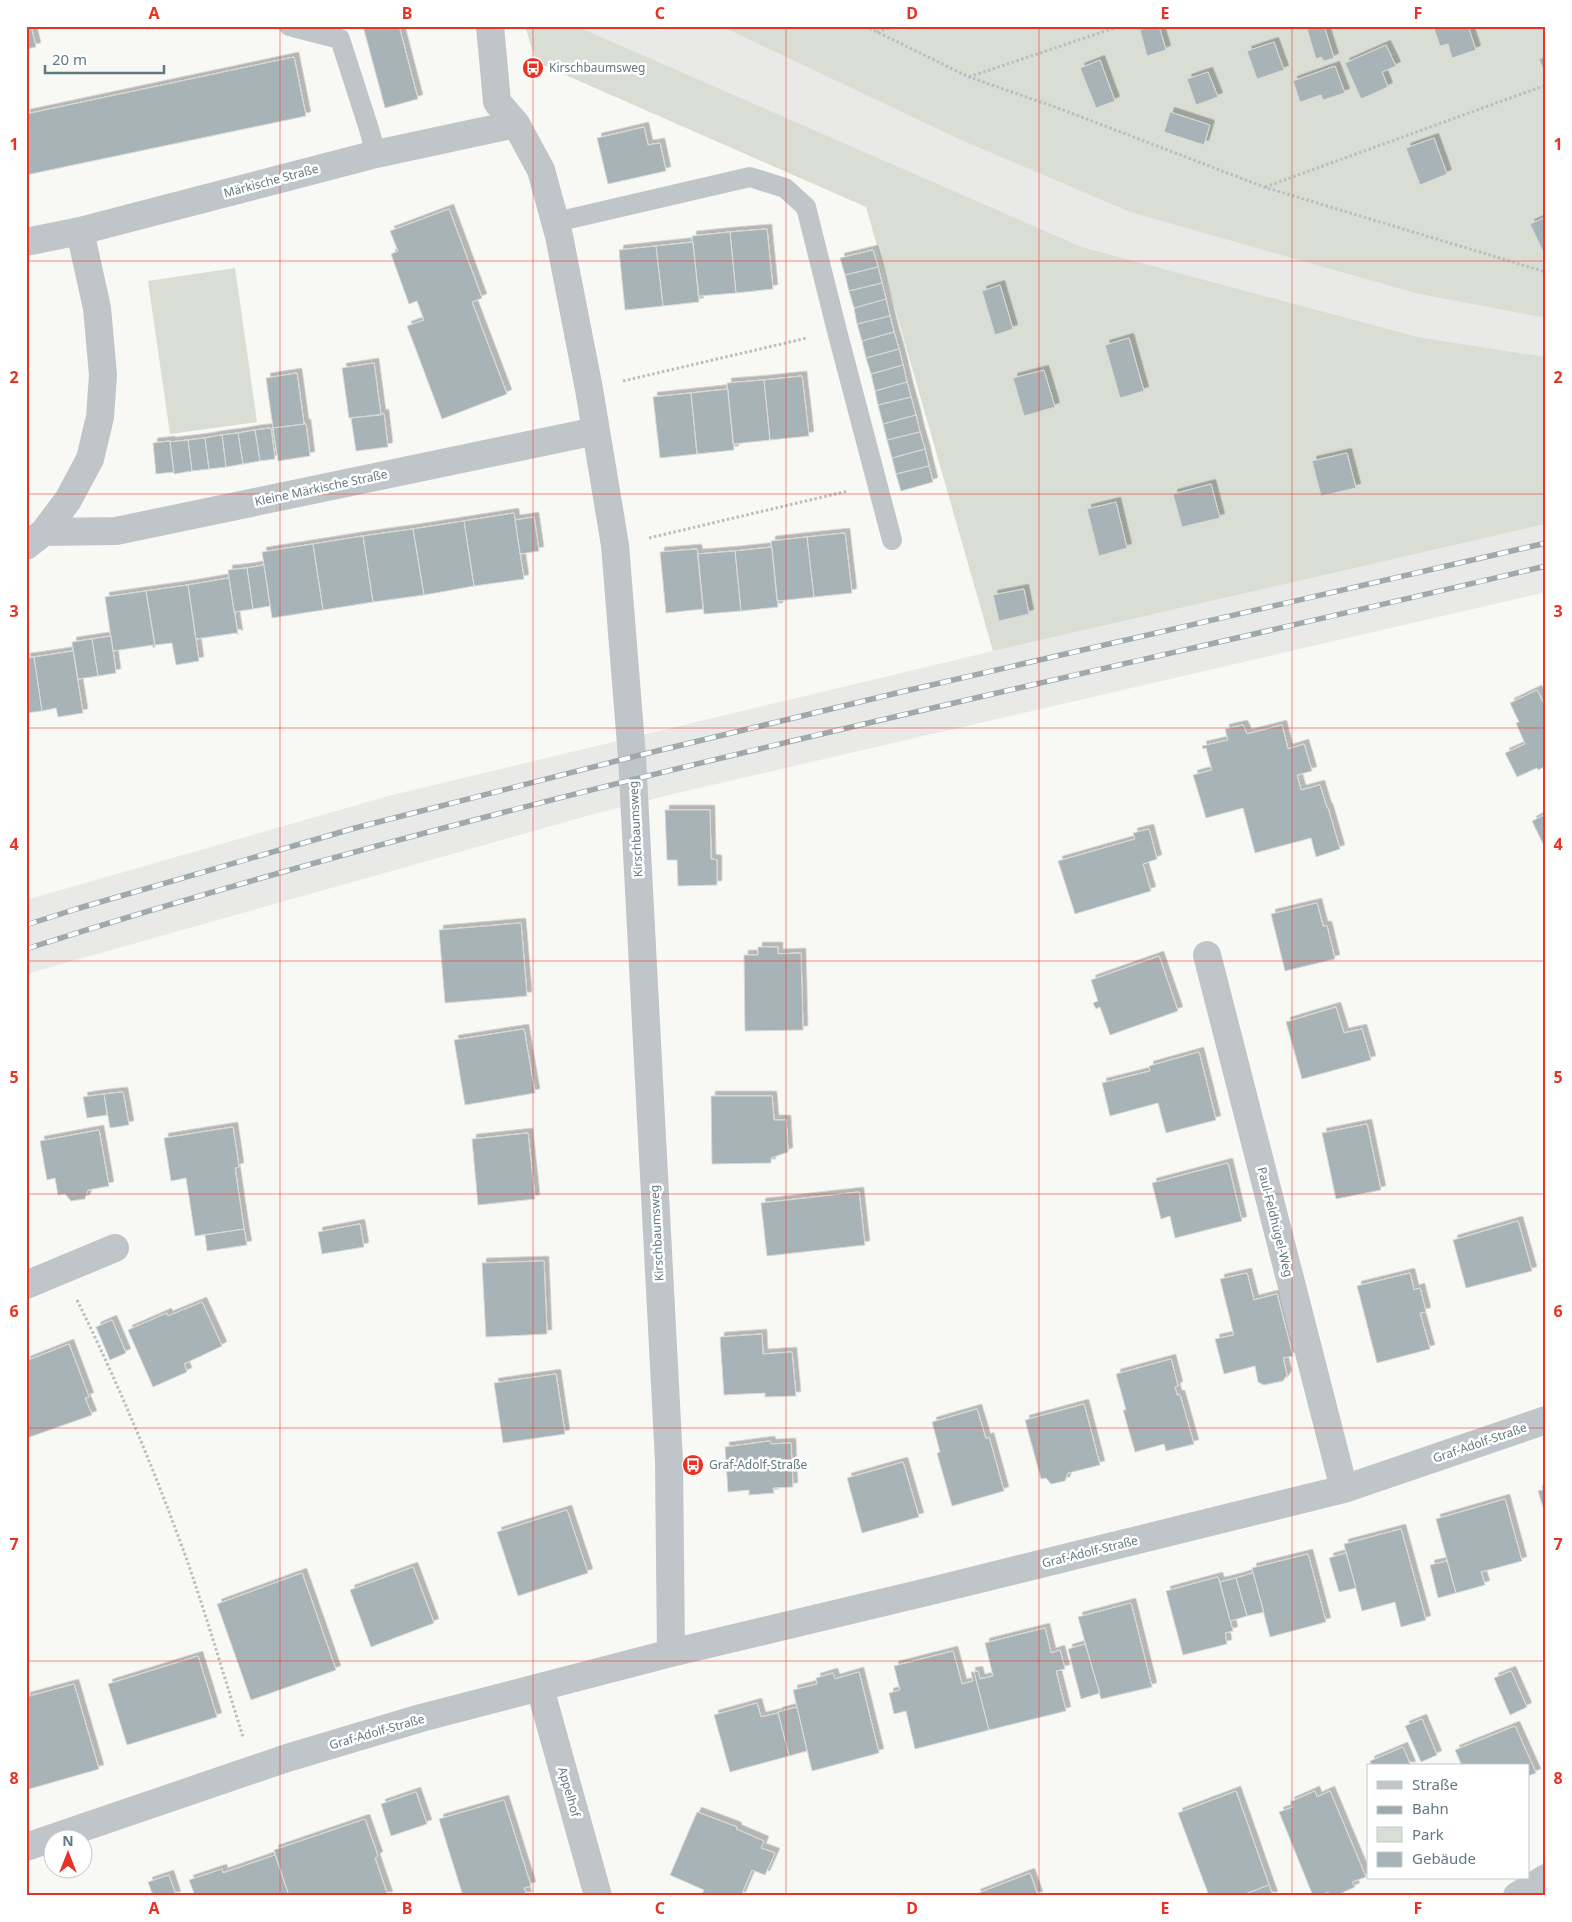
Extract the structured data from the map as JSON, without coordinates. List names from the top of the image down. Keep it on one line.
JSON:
{"streets":{"street":["Märkische Straße","Kleine Märkische Straße","Kirschbaumsweg","Paul-Feldhügel-Weg","Graf-Adolf-Straße","Appelhof"]},"crossings":[["Märkische Straße","Kleine Märkische Straße"],["Märkische Straße","Kirschbaumsweg"],["Kleine Märkische Straße","Kirschbaumsweg"],["Kirschbaumsweg","Graf-Adolf-Straße"],["Paul-Feldhügel-Weg","Graf-Adolf-Straße"],["Graf-Adolf-Straße","Appelhof"]],"places":{"bus stop":["Kirschbaumsweg","Graf-Adolf-Straße"]},"legend":["Straße","Bahn","Park","Gebäude"],"scale_bar":"20 m","north":"top","grid":{"columns":["A","B","C","D","E","F"],"rows":["1","2","3","4","5","6","7","8"]}}
